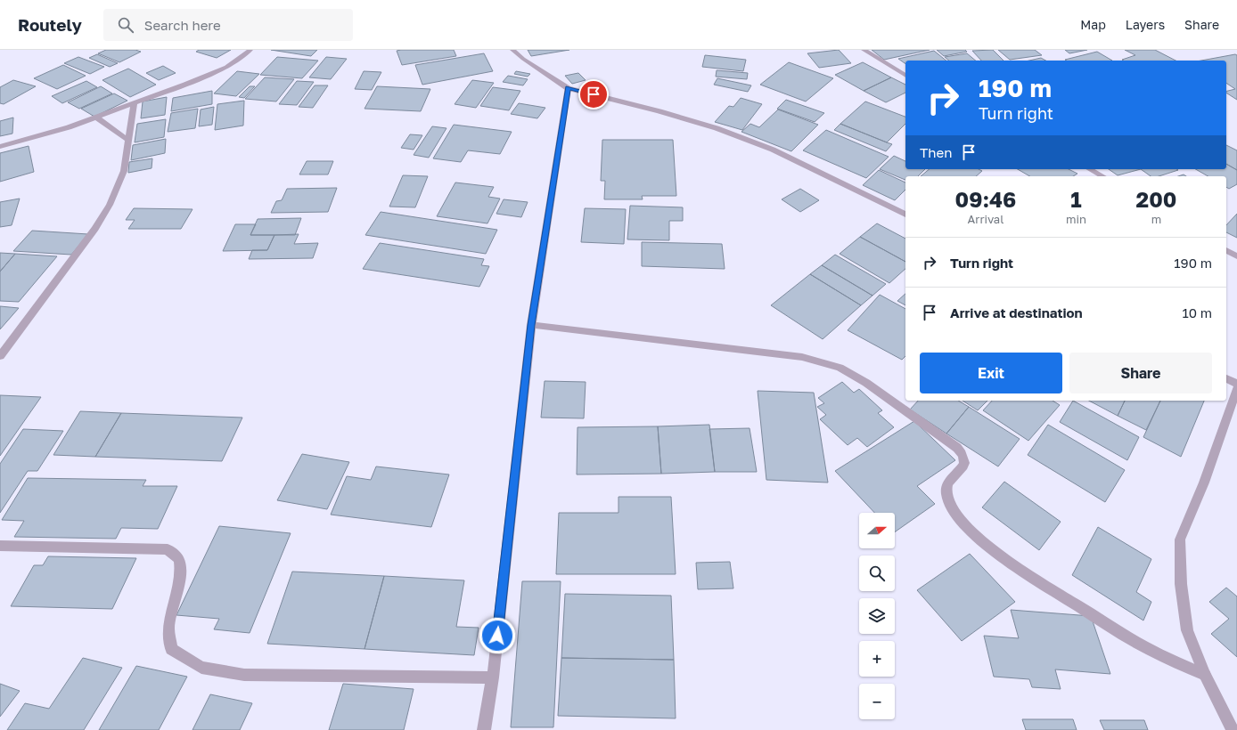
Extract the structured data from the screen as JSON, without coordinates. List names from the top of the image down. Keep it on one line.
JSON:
{"north":"right","page":{"header":"Routely","search":"Search here","nav":["Map","Layers","Share"],"turn":["190 m","Turn right"],"then":"Then","eta":["09:46","Arrival","1","min","200","m"],"list":[{"name":"Turn right","value":"190 m"},{"name":"Arrive at destination","value":"10 m"}],"buttons":["Exit","Share"],"map_buttons":["+","−"]}}
